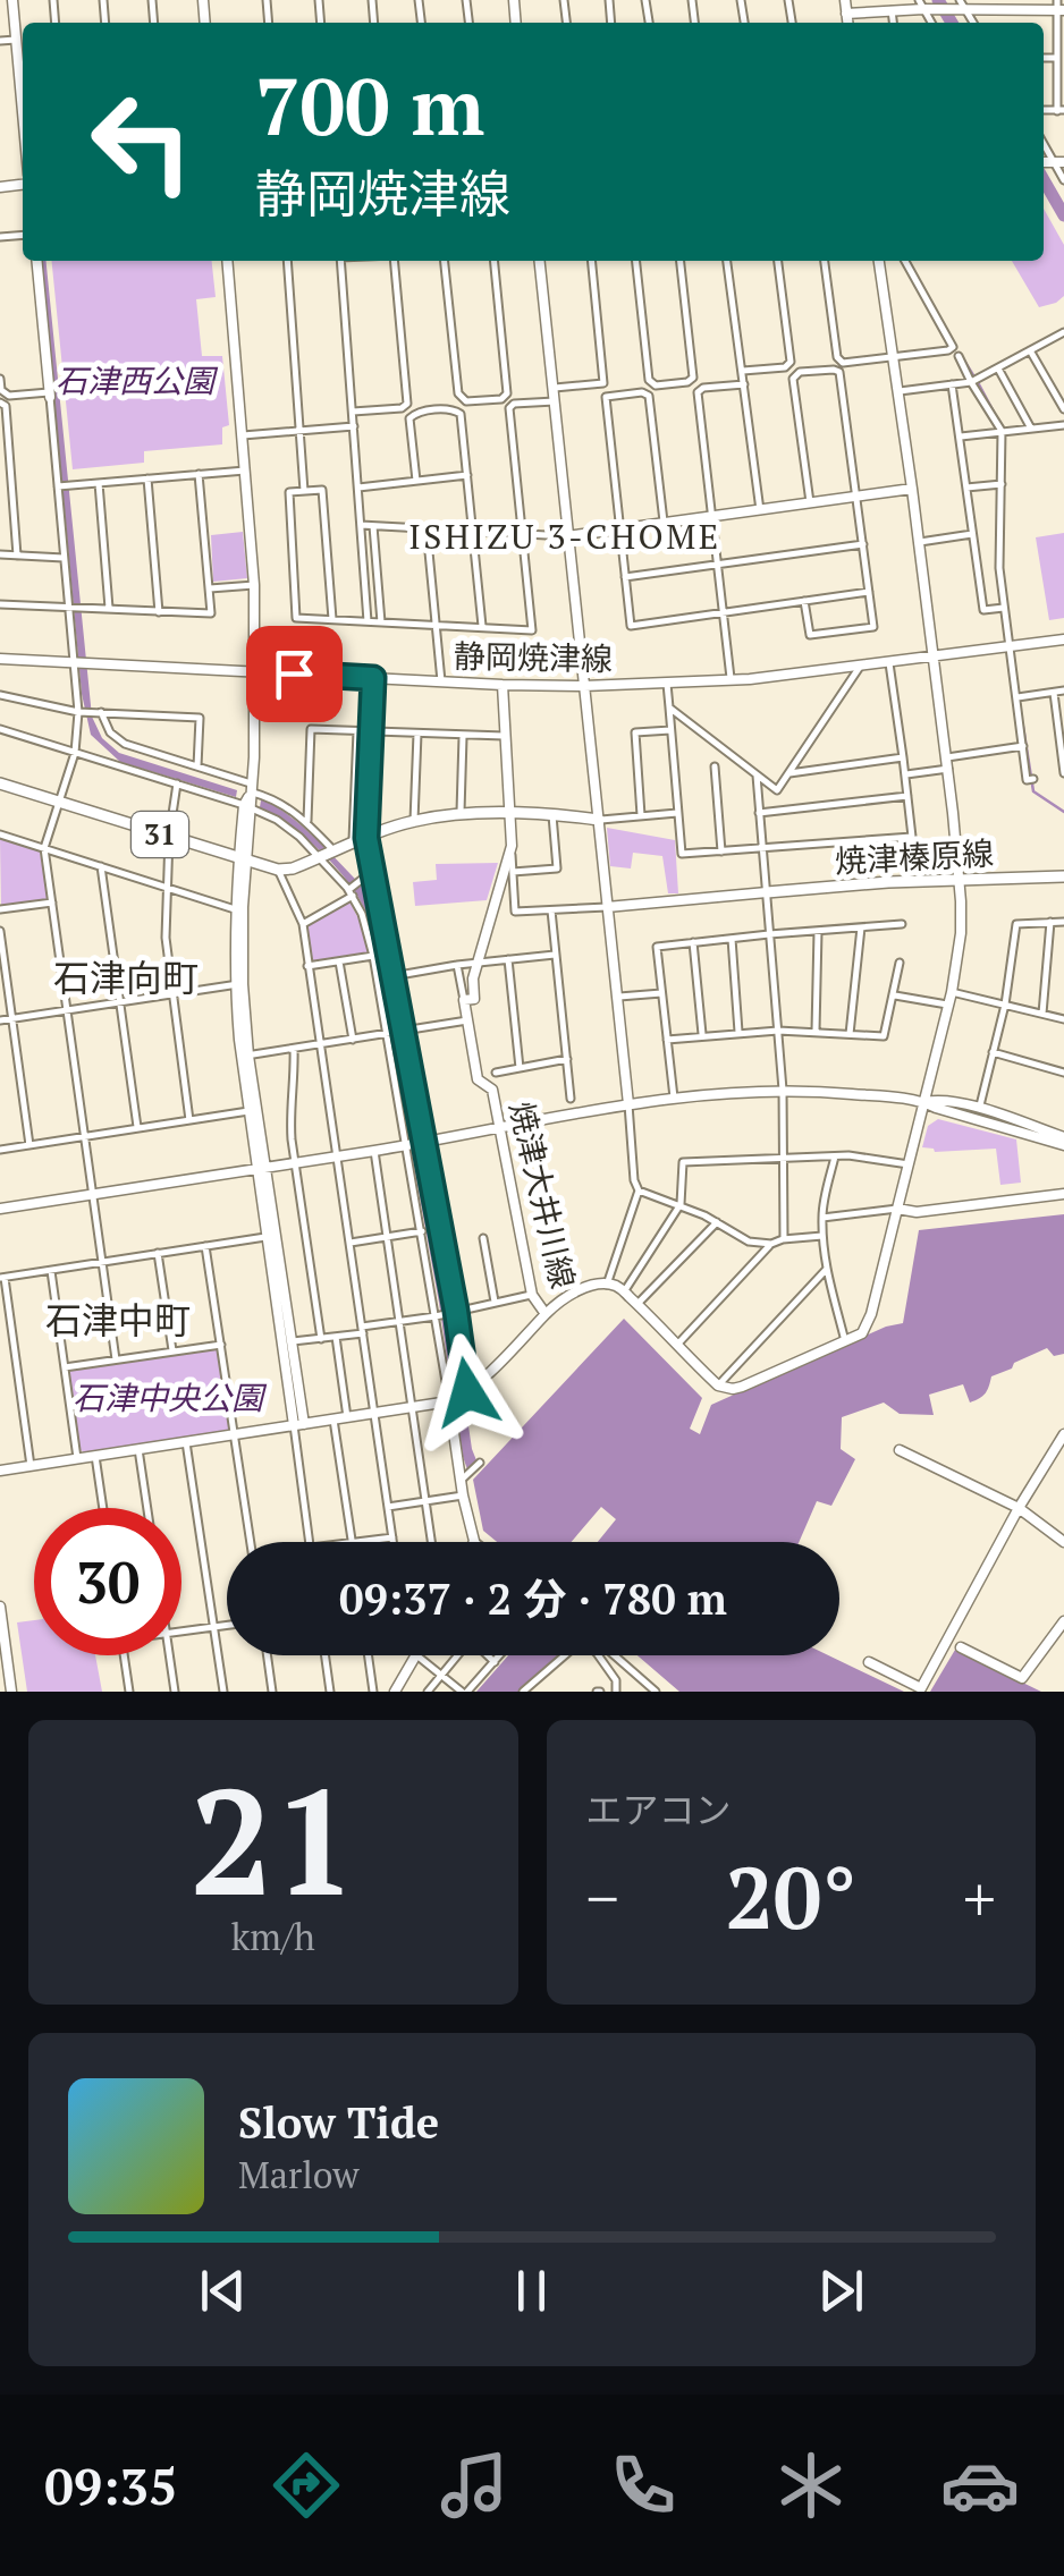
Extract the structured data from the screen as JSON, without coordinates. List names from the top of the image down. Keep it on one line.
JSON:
{"streets":{"main road":["31","焼津榛原線"],"street":["静岡焼津線","焼津大井川線"]},"districts":["ISHIZU 3-CHOME","石津向町","石津中町"],"parks":["石津西公園","石津中央公園"],"page":{"turn":["700 m","静岡焼津線"],"limit":"30","trip":"09:37 · 2 分 · 780 m","tile":[["21","km/h"],"エアコン"],"heat":["−","20°","+"],"song":["Slow Tide","Marlow"],"tabs":"09:35"}}
